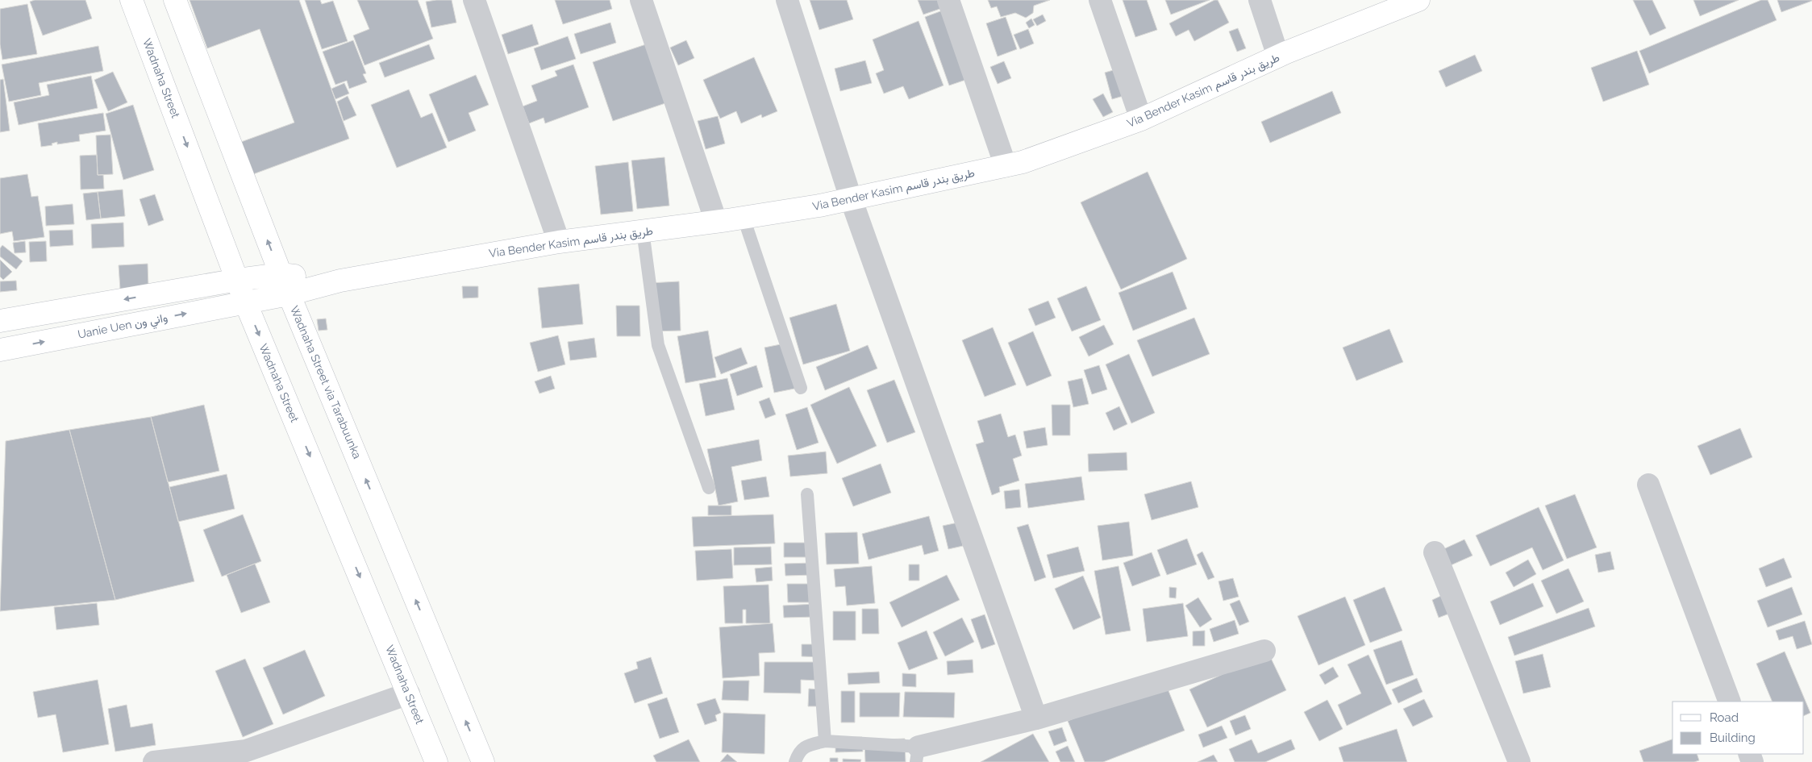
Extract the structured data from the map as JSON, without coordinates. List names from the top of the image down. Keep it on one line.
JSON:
{"streets":{"street":["Wadnaha Street","Via Bender Kasim طريق بندر قاسم","Uanie Uen واني ون","Wadnaha Street via Tarabuunka"]},"crossings":[["Wadnaha Street","Via Bender Kasim طريق بندر قاسم"],["Wadnaha Street","Uanie Uen واني ون"],["Via Bender Kasim طريق بندر قاسم","Uanie Uen واني ون"],["Via Bender Kasim طريق بندر قاسم","Wadnaha Street via Tarabuunka"]],"one_way":["Wadnaha Street","Wadnaha Street via Tarabuunka"],"legend":["Road","Building"]}
